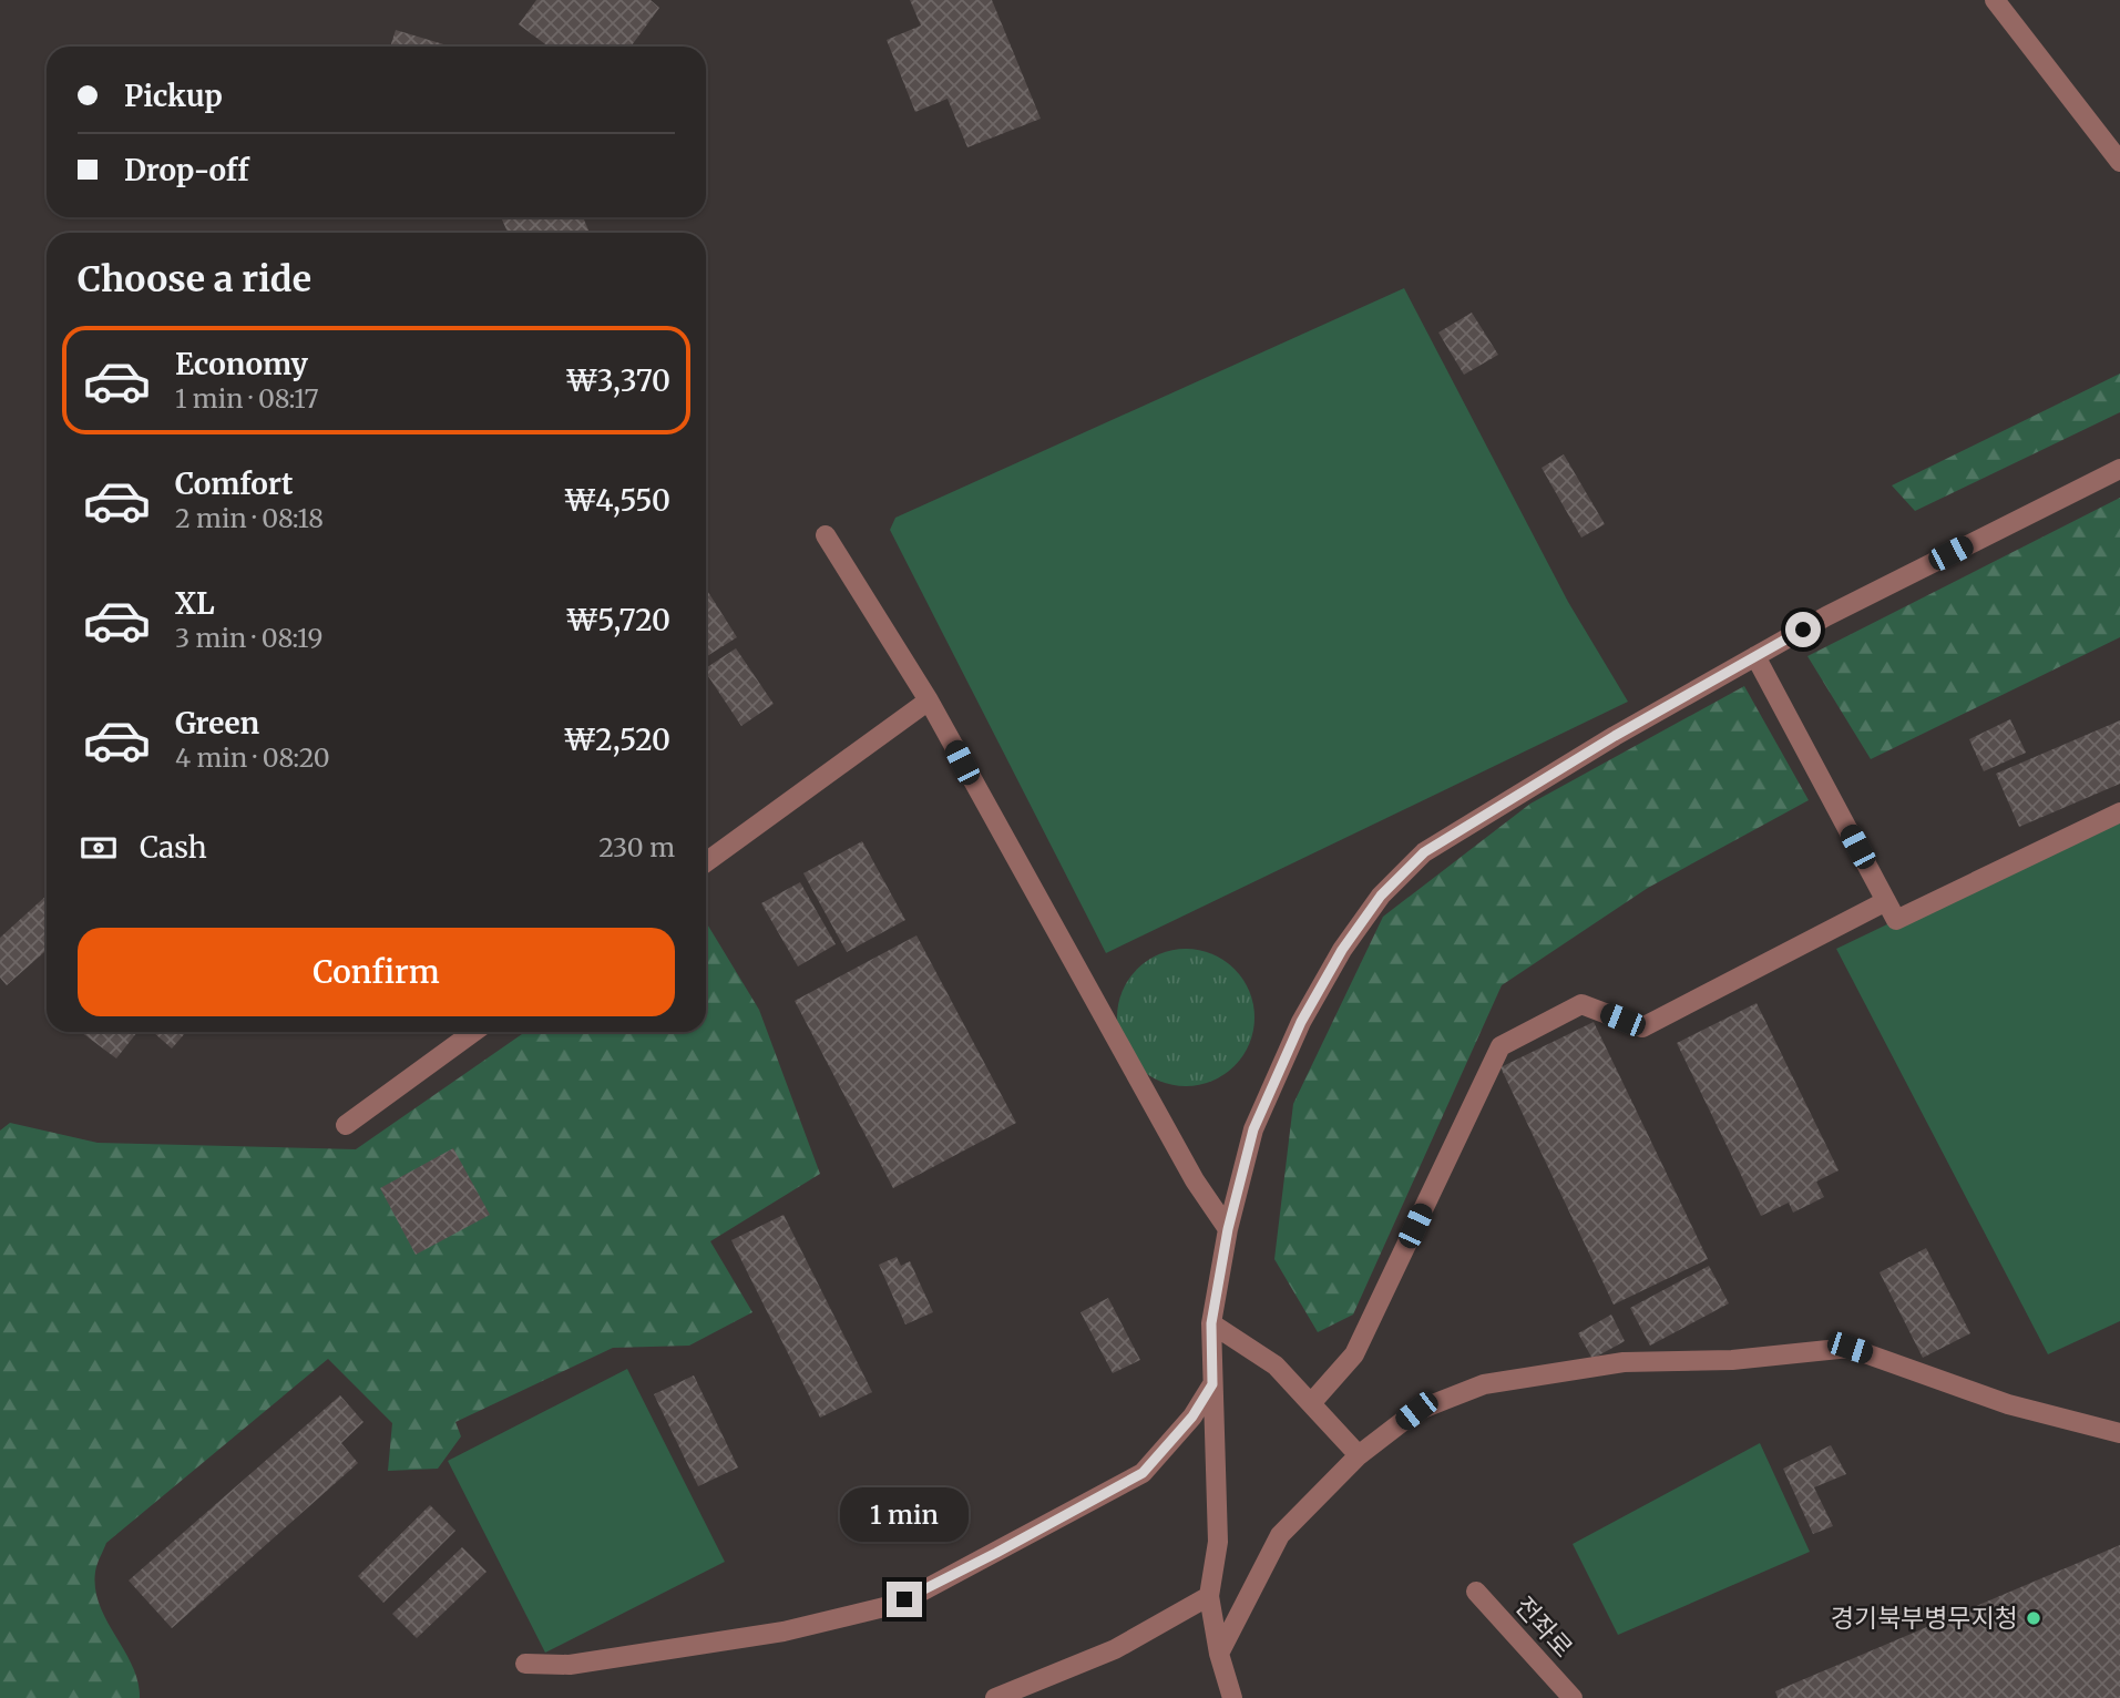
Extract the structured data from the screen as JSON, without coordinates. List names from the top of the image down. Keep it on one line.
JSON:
{"streets":{"street":["전좌로"]},"places":["경기북부병무지청"],"page":{"banner":["Pickup","Drop-off"],"heading":"Choose a ride","list":[{"name":"Economy","note":"1 min · 08:17","value":"₩3,370"},{"name":"Comfort","note":"2 min · 08:18","value":"₩4,550"},{"name":"XL","note":"3 min · 08:19","value":"₩5,720"},{"name":"Green","note":"4 min · 08:20","value":"₩2,520"}],"pay":["Cash","230 m"],"buttons":"Confirm","bubble":"1 min"}}
